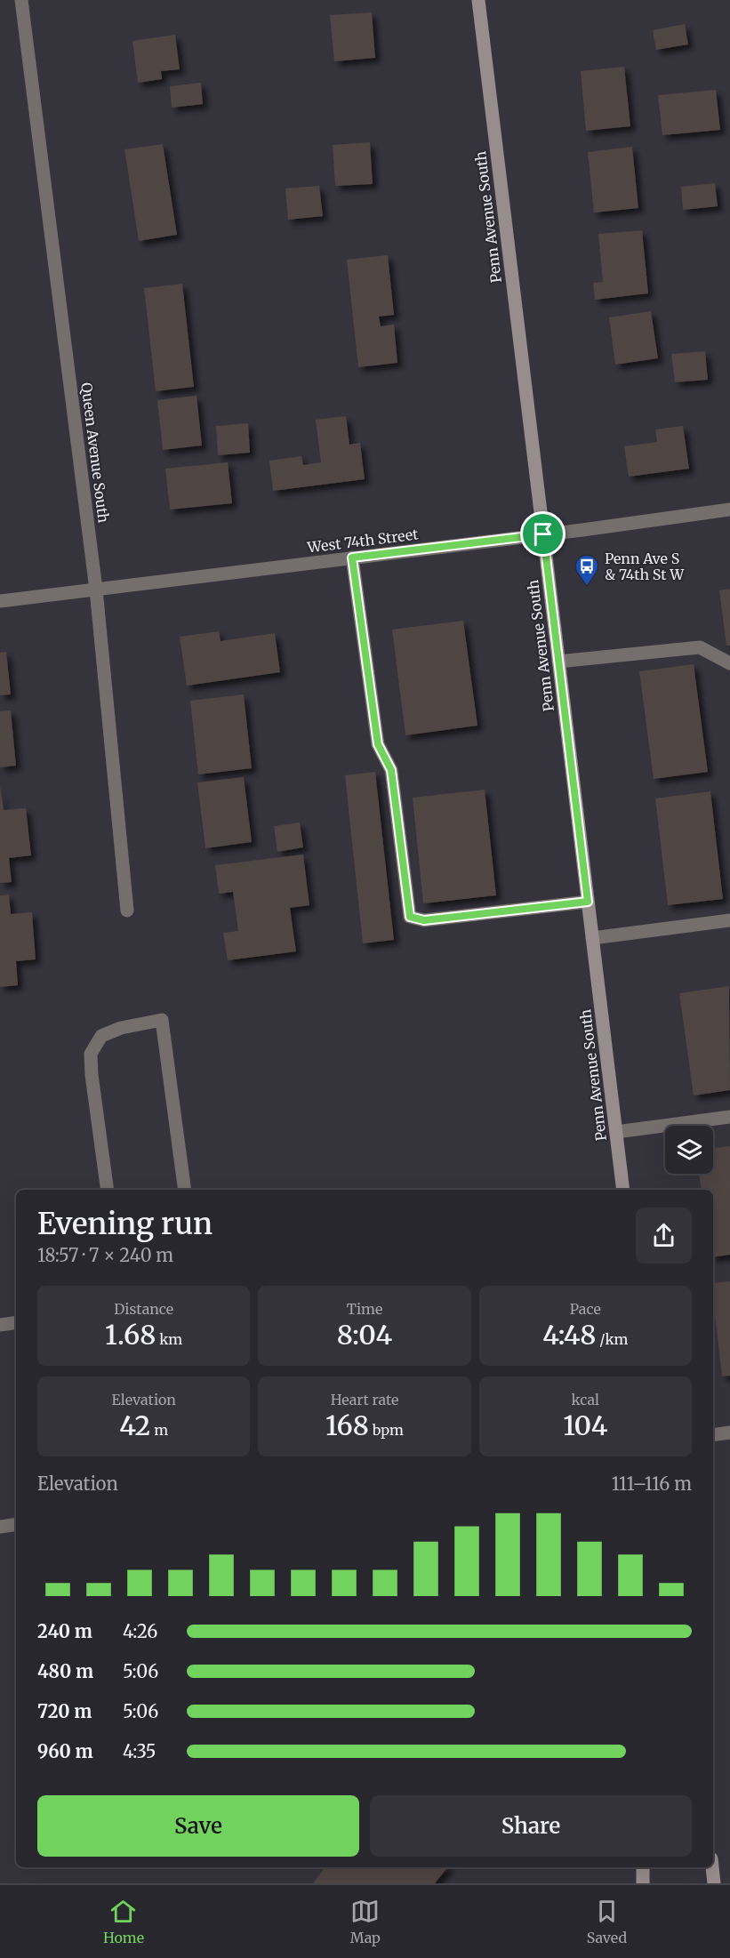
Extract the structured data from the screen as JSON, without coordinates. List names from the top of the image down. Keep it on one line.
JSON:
{"streets":{"main road":["Penn Avenue South"],"street":["Queen Avenue South","West 74th Street"]},"crossings":[["Penn Avenue South","West 74th Street"],["Queen Avenue South","West 74th Street"]],"places":{"bus stop":["Penn Ave S & 74th St W"]},"page":{"heading":["Evening run","18:57 · 7 × 240 m"],"stats":[["Distance","1.68 km"],["Time","8:04"],["Pace","4:48 /km"],["Elevation","42 m"],["Heart rate","168 bpm"],["kcal","104"]],"chart":["Elevation","111–116 m"],"list":[{"name":"240 m","note":"4:26"},{"name":"480 m","note":"5:06"},{"name":"720 m","note":"5:06"},{"name":"960 m","note":"4:35"}],"buttons":["Save","Share"],"tabs":["Home","Map","Saved"]}}
